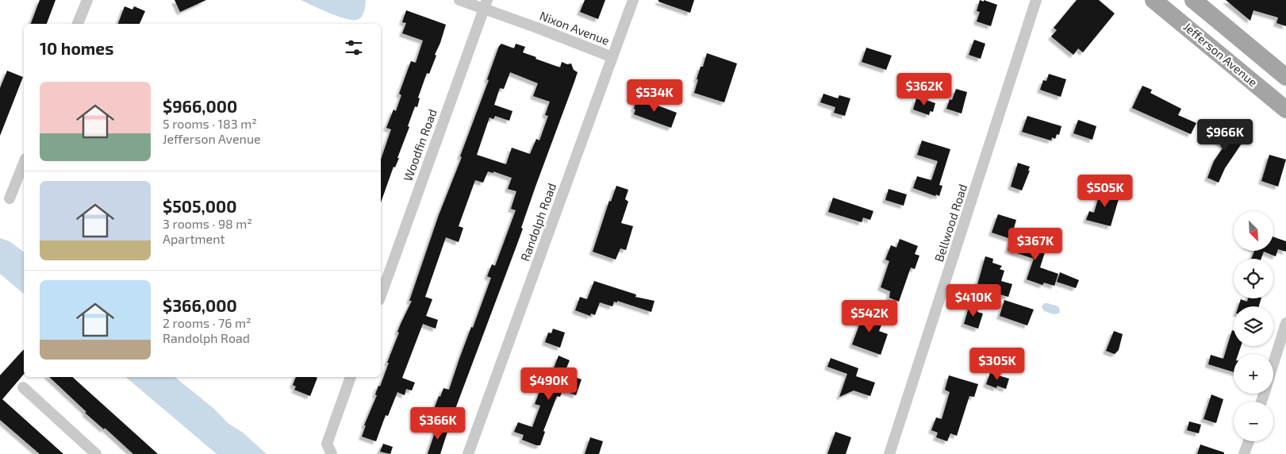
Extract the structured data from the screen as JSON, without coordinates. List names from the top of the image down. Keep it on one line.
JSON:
{"streets":{"main road":["Jefferson Avenue"],"street":["Nixon Avenue","Woodfin Road","Randolph Road","Bellwood Road"]},"crossings":[["Nixon Avenue","Woodfin Road"],["Nixon Avenue","Randolph Road"]],"north":"bottom right","page":{"heading":"10 homes","list":[{"name":"$966,000","note":"5 rooms · 183 m² · Jefferson Avenue"},{"name":"$505,000","note":"3 rooms · 98 m² · Apartment"},{"name":"$366,000","note":"2 rooms · 76 m² · Randolph Road"}],"price":["$362K","$534K","$966K","$505K","$367K","$410K","$542K","$305K","$490K","$366K"],"map_buttons":["+","−"]}}
